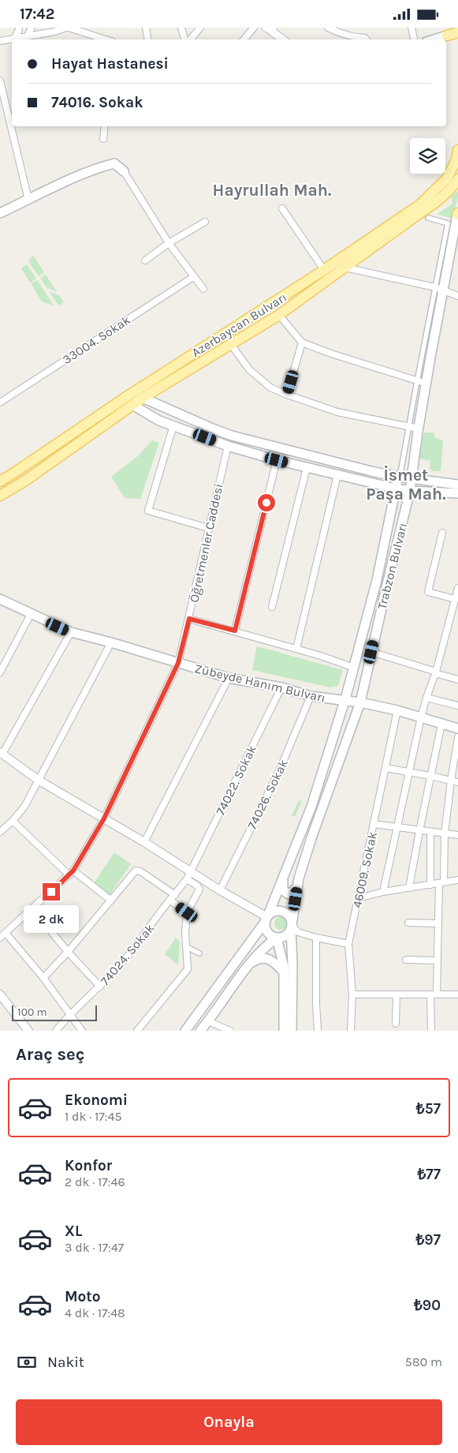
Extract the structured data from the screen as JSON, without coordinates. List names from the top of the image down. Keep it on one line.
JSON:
{"streets":{"main road":["Azerbaycan Bulvarı","Trabzon Bulvarı","Zübeyde Hanım Bulvarı"],"street":["33004. Sokak","Öğretmenler Caddesi","74022. Sokak","74026. Sokak","46009. Sokak","74024. Sokak"]},"crossings":[["Öğretmenler Caddesi","Zübeyde Hanım Bulvarı"],["Trabzon Bulvarı","Zübeyde Hanım Bulvarı"],["Zübeyde Hanım Bulvarı","74022. Sokak"],["Zübeyde Hanım Bulvarı","74026. Sokak"],["Zübeyde Hanım Bulvarı","46009. Sokak"],["74022. Sokak","74024. Sokak"]],"districts":["Hayrullah Mah.","İsmet Paşa Mah."],"scale_bar":"100 m","page":{"status":"17:42","banner":["Hayat Hastanesi","74016. Sokak"],"bubble":"2 dk","scale":"100 m","heading":"Araç seç","list":[{"name":"Ekonomi","note":"1 dk · 17:45","value":"₺57"},{"name":"Konfor","note":"2 dk · 17:46","value":"₺77"},{"name":"XL","note":"3 dk · 17:47","value":"₺97"},{"name":"Moto","note":"4 dk · 17:48","value":"₺90"}],"pay":["Nakit","580 m"],"buttons":"Onayla"}}
